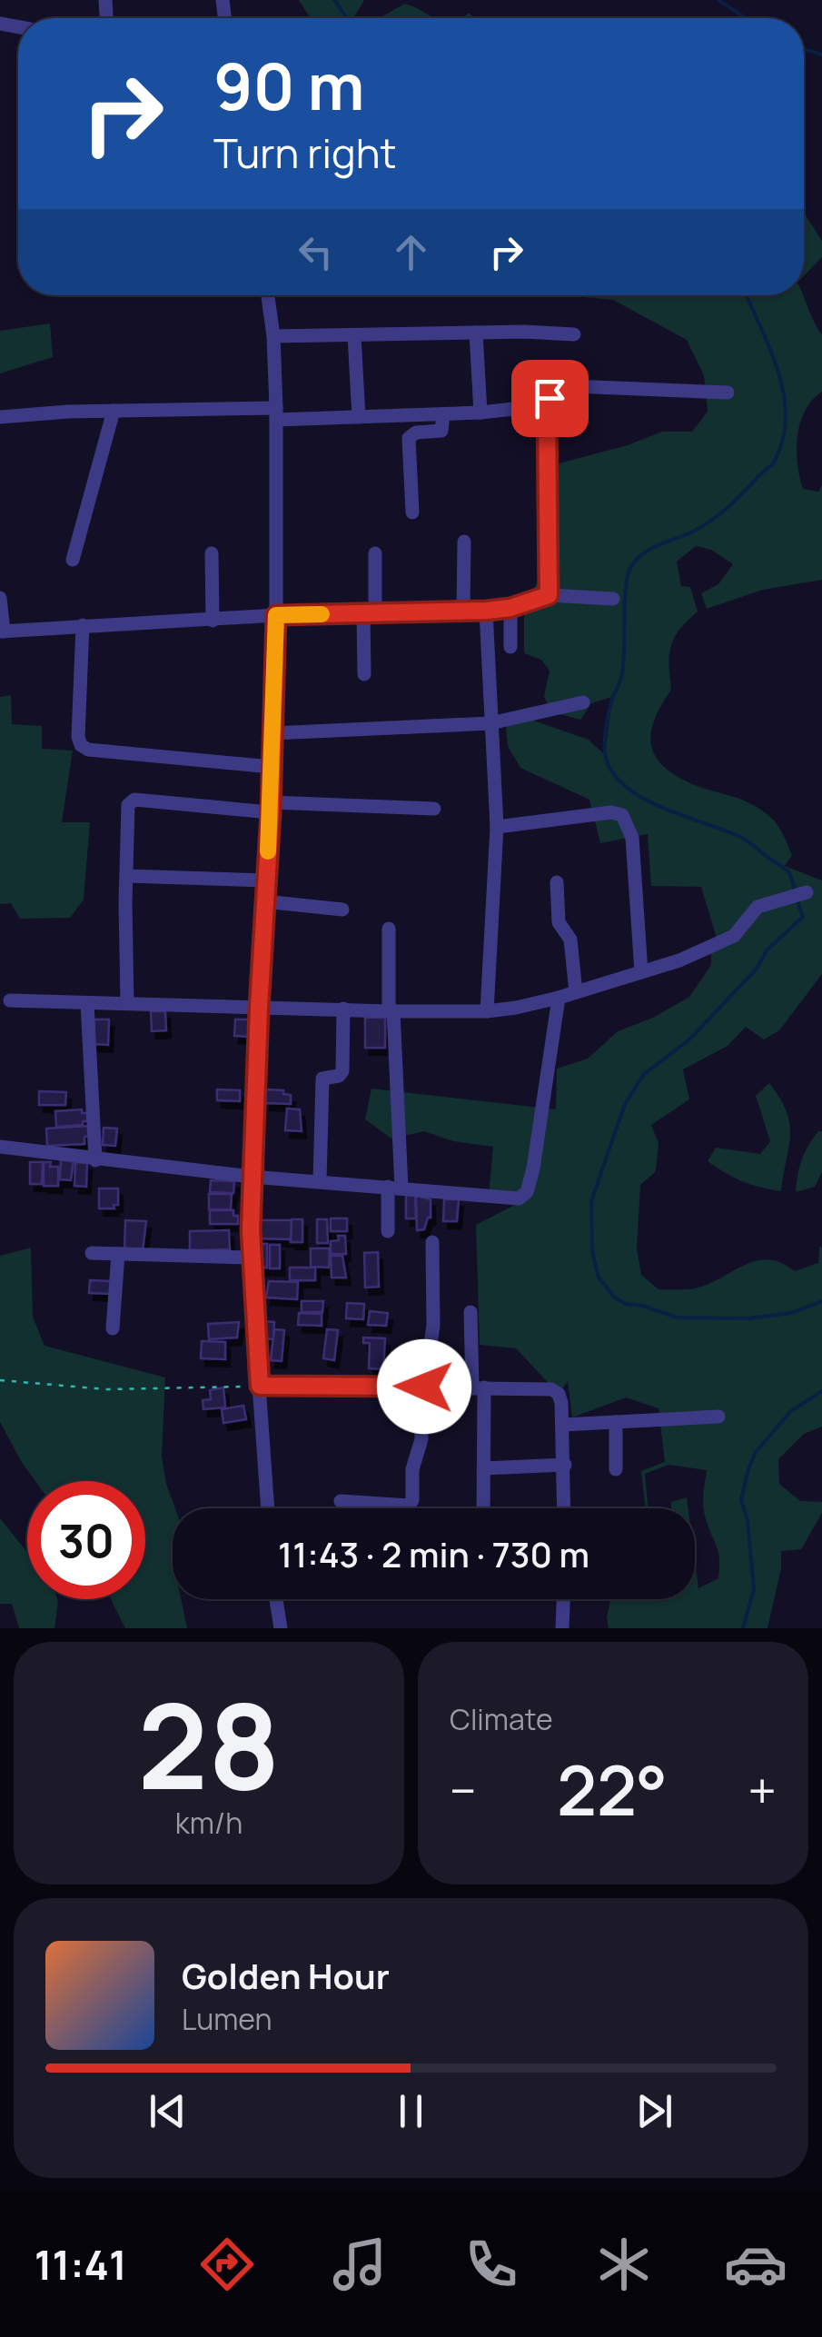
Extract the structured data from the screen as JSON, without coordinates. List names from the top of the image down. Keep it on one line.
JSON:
{"page":{"turn":["90 m","Turn right"],"limit":"30","trip":"11:43 · 2 min · 730 m","tile":[["28","km/h"],"Climate"],"heat":["−","22°","+"],"song":["Golden Hour","Lumen"],"tabs":"11:41"}}
